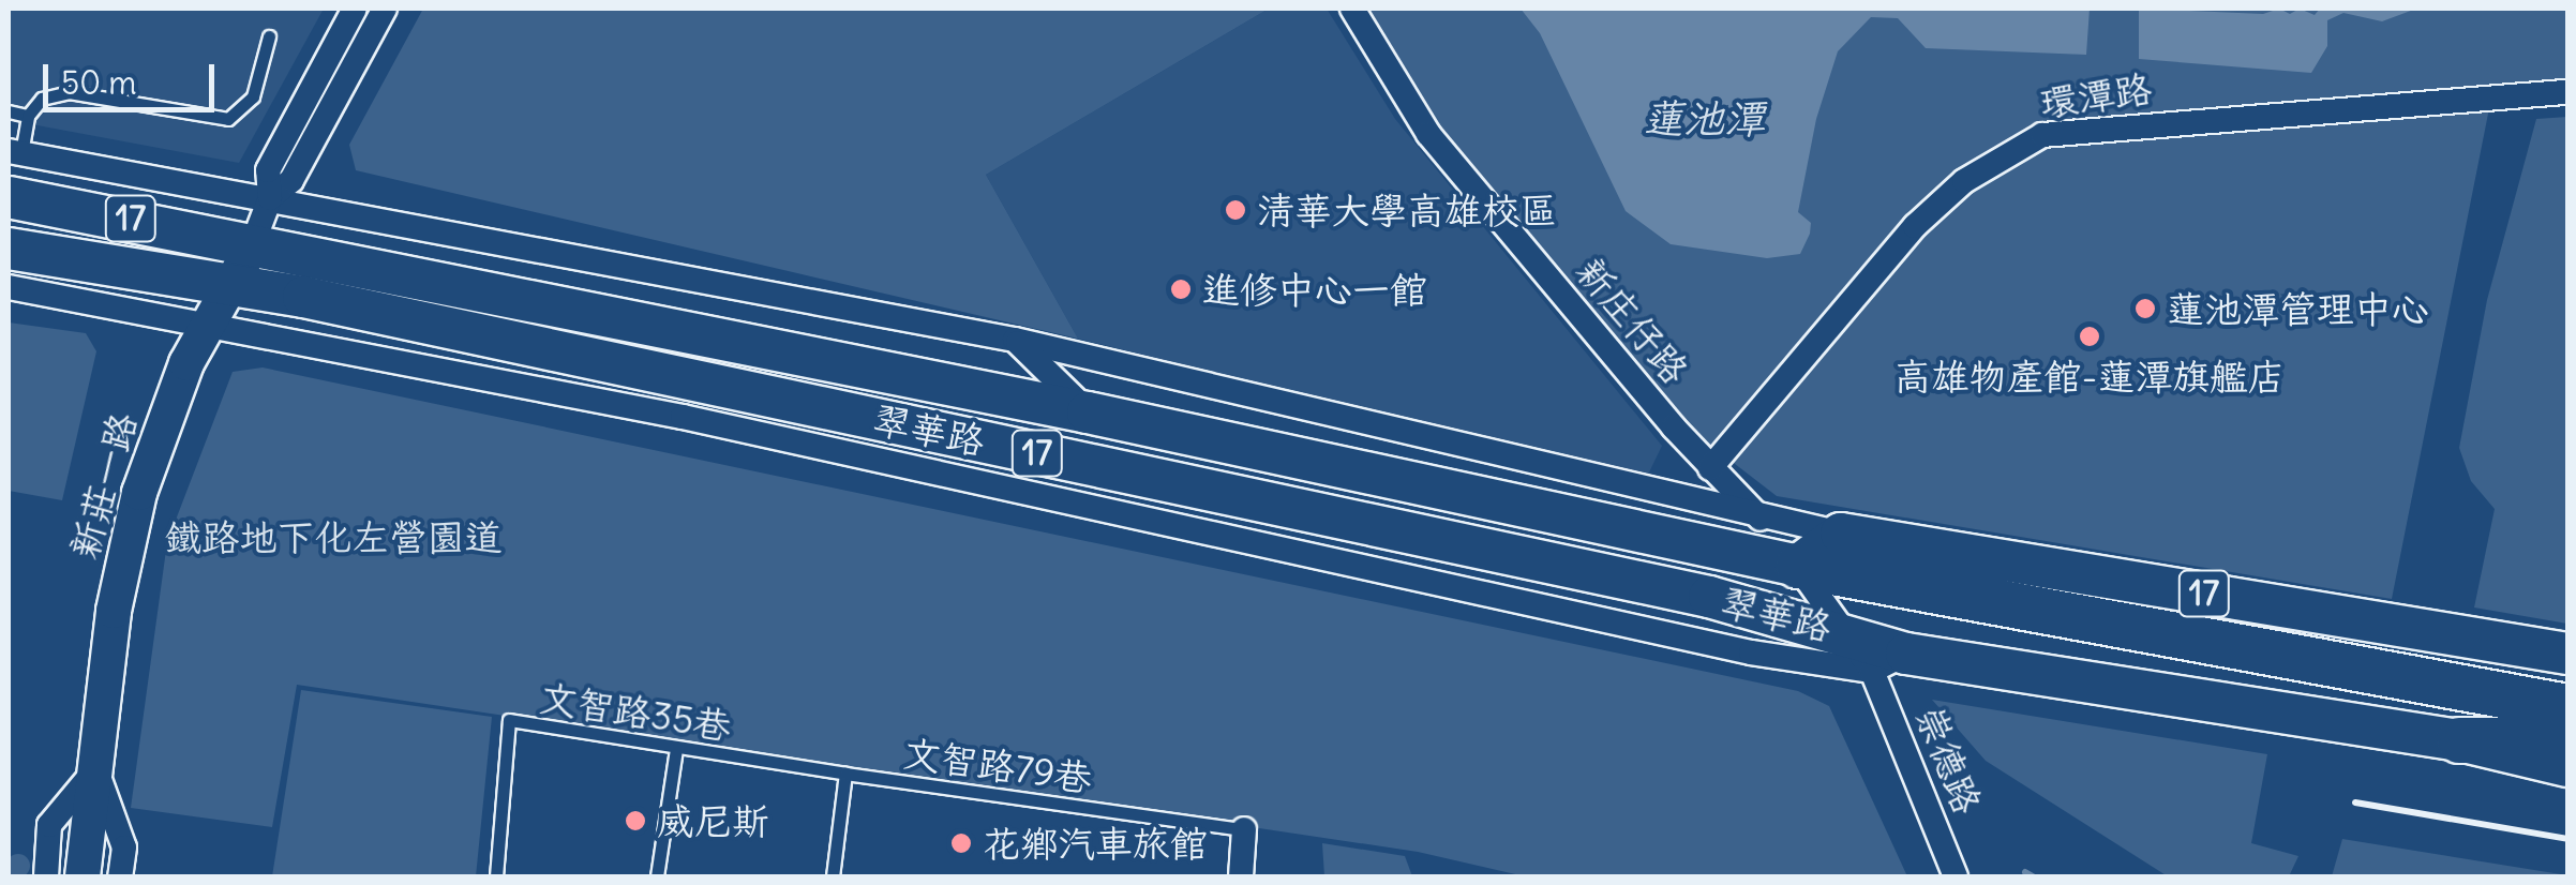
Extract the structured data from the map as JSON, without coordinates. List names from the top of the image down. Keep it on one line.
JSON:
{"streets":{"main road":["17","翠華路"],"street":["環潭路","新庄仔路","新莊一路","崇德路"],"lane":["文智路35巷","文智路79巷"]},"crossings":[["環潭路","新庄仔路"],["17","翠華路"],["新庄仔路","翠華路"],["翠華路","新莊一路"],["翠華路","崇德路"],["文智路35巷","文智路79巷"]],"water":["蓮池潭"],"parks":["鐵路地下化左營園道"],"places":["清華大學高雄校區","進修中心一館","蓮池潭管理中心","高雄物產館-蓮潭旗艦店","威尼斯","花鄉汽車旅館"],"scale_bar":"50 m"}
